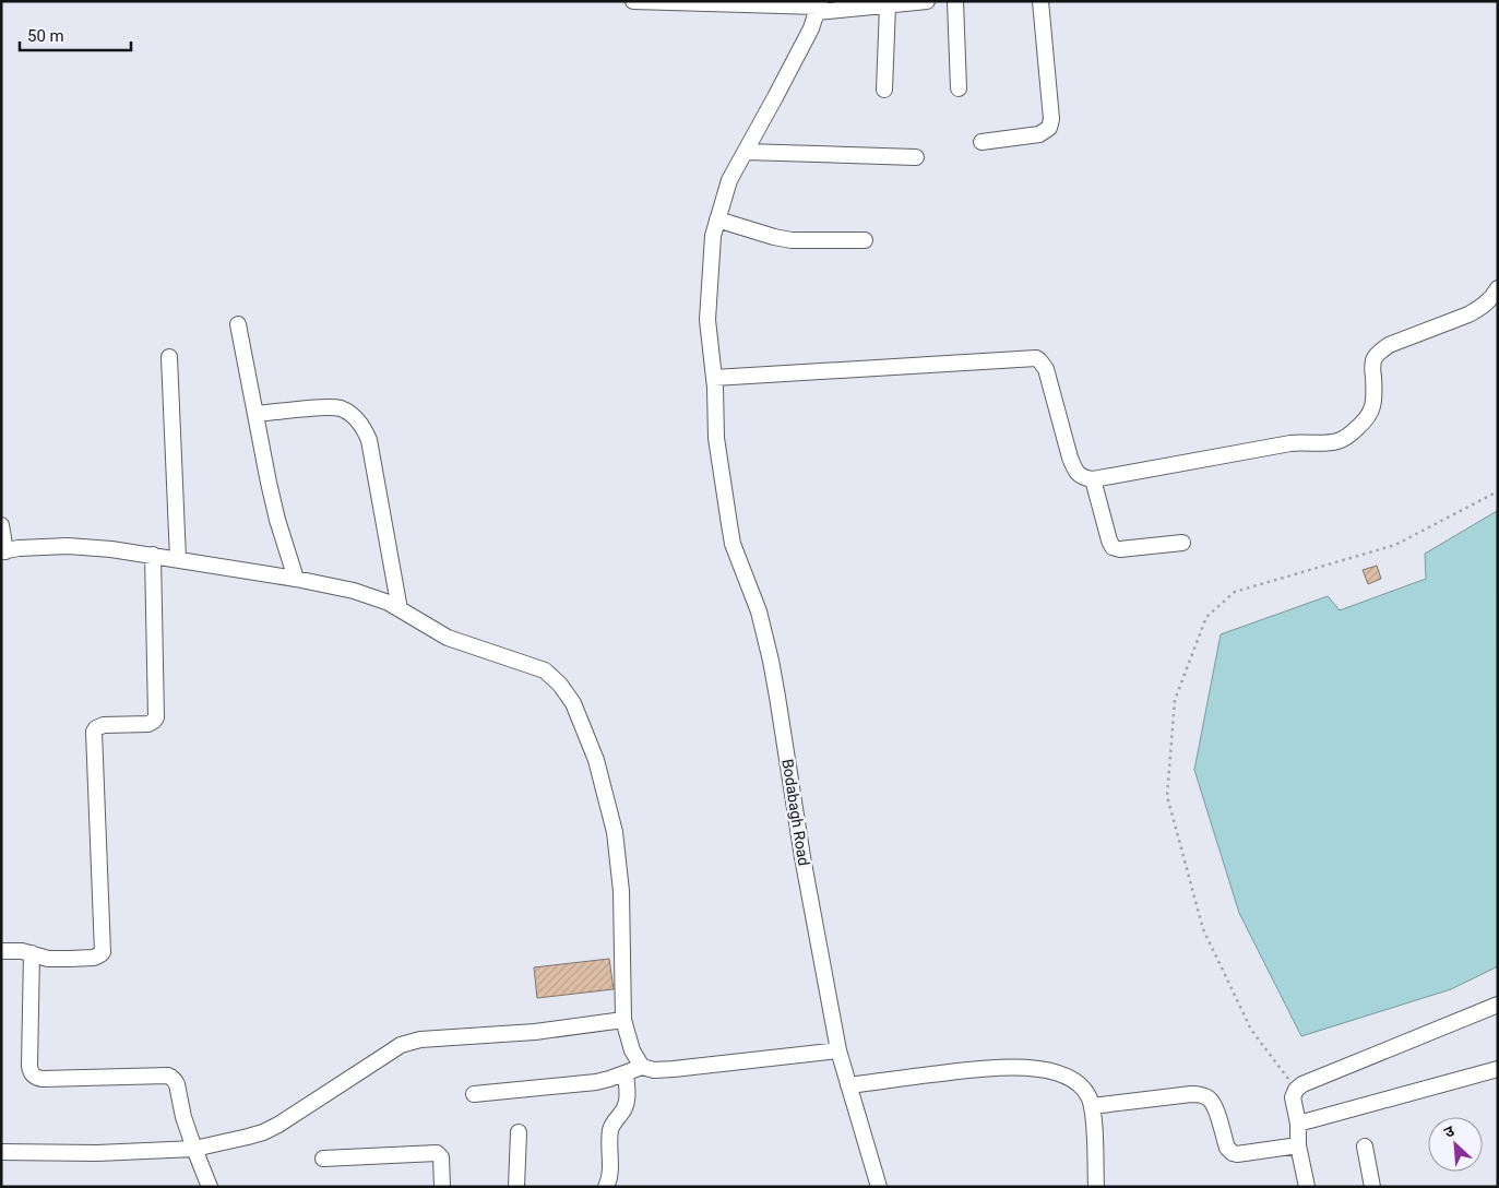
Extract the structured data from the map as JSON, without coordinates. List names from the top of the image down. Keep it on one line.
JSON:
{"streets":{"street":["Bodabagh Road"]},"scale_bar":"50 m","north":"top left"}
